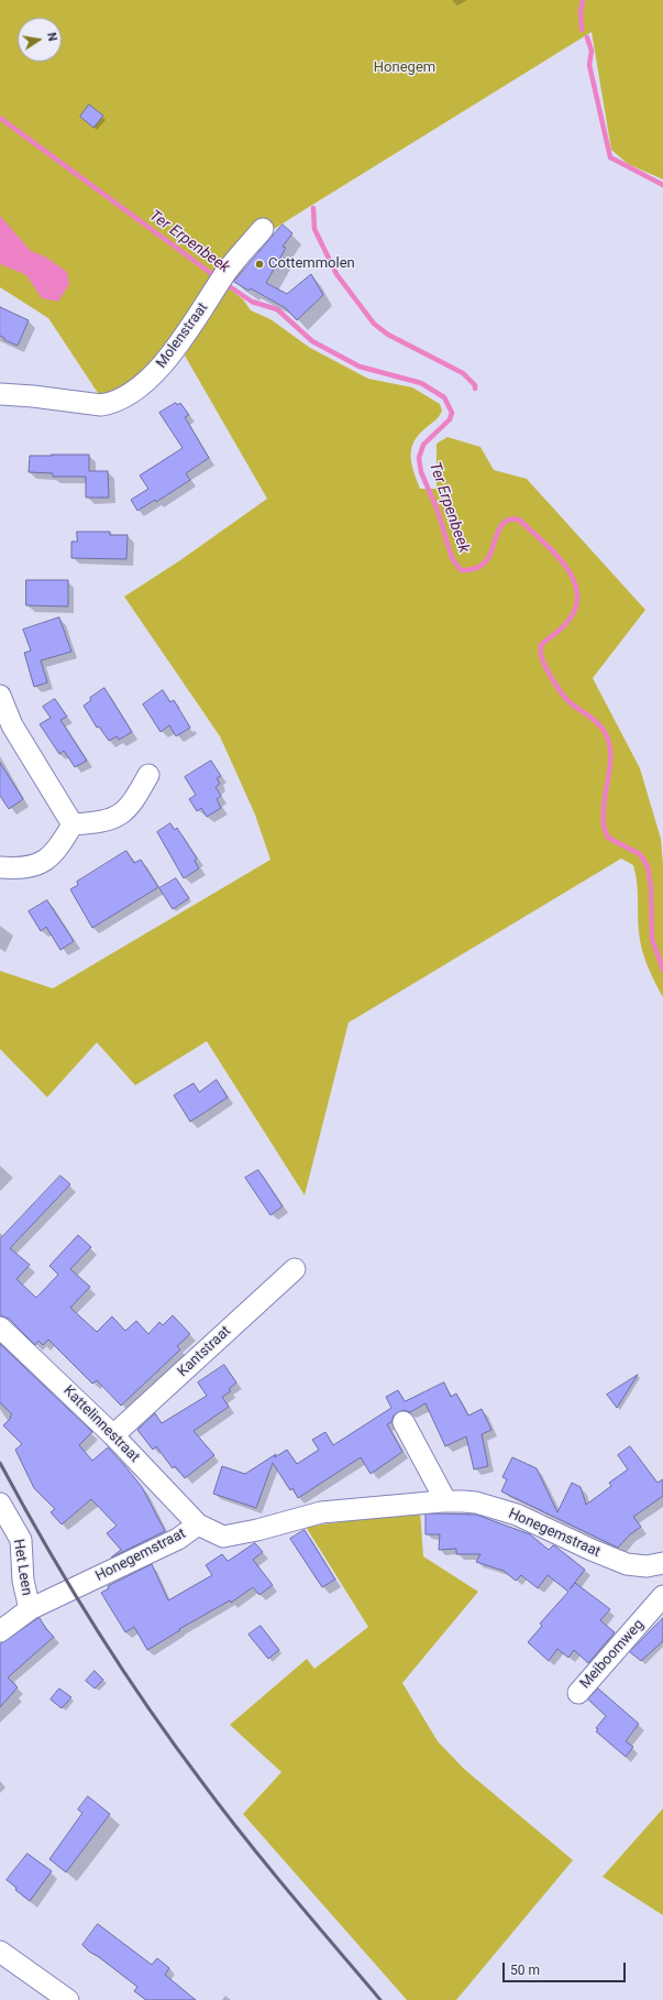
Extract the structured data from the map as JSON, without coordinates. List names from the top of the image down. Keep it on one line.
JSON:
{"streets":{"street":["Molenstraat","Kantstraat","Kattelinnestraat","Honegemstraat","Het Leen","Meiboomweg"]},"crossings":[["Kantstraat","Kattelinnestraat"],["Kattelinnestraat","Honegemstraat"],["Honegemstraat","Het Leen"]],"water":["Ter Erpenbeek"],"parks":["Honegem"],"places":["Cottemmolen"],"scale_bar":"50 m","north":"right"}
